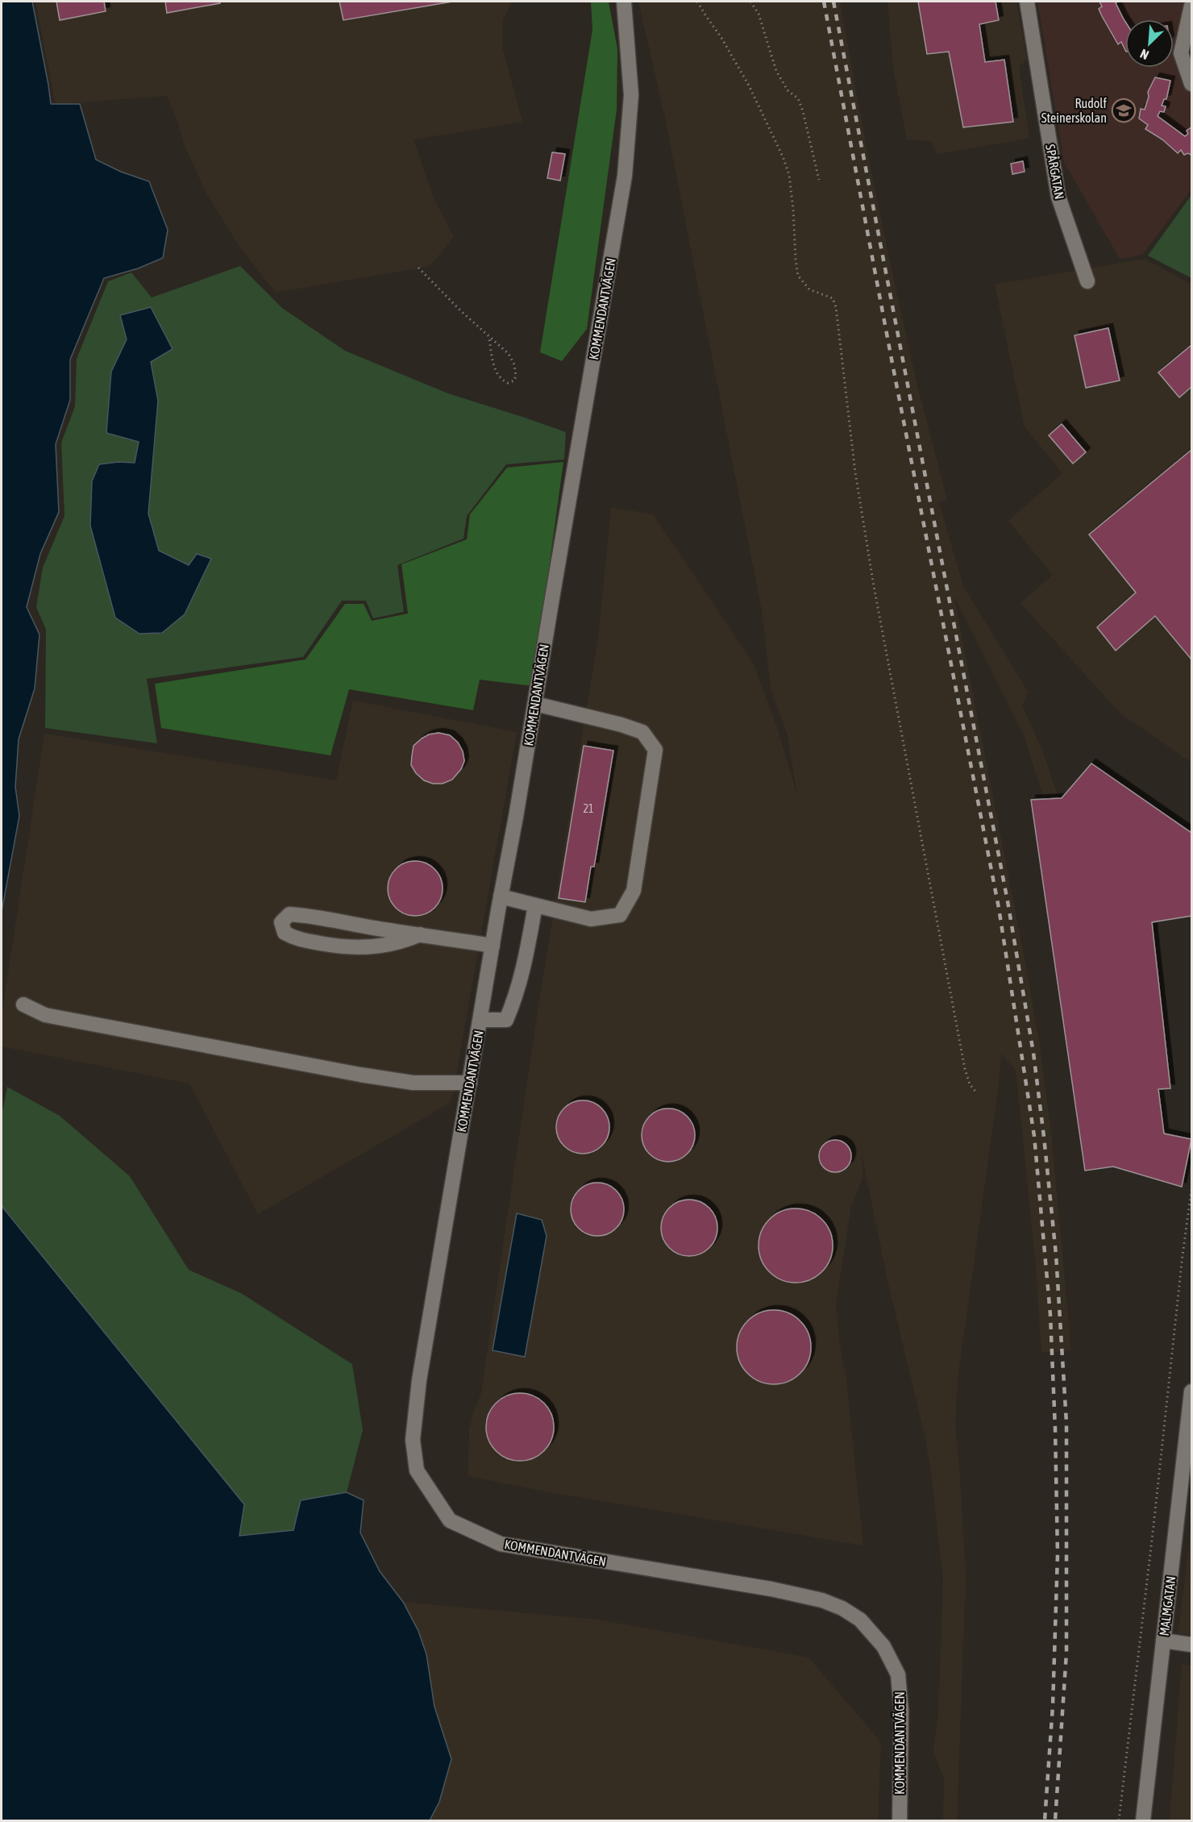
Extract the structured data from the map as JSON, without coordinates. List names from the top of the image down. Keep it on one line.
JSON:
{"streets":{"street":["SPÅRGATAN","KOMMENDANTVÄGEN","MALMGATAN"]},"places":{"school or university":["Rudolf Steinerskolan"]},"house_numbers":["21"],"north":"bottom left"}
